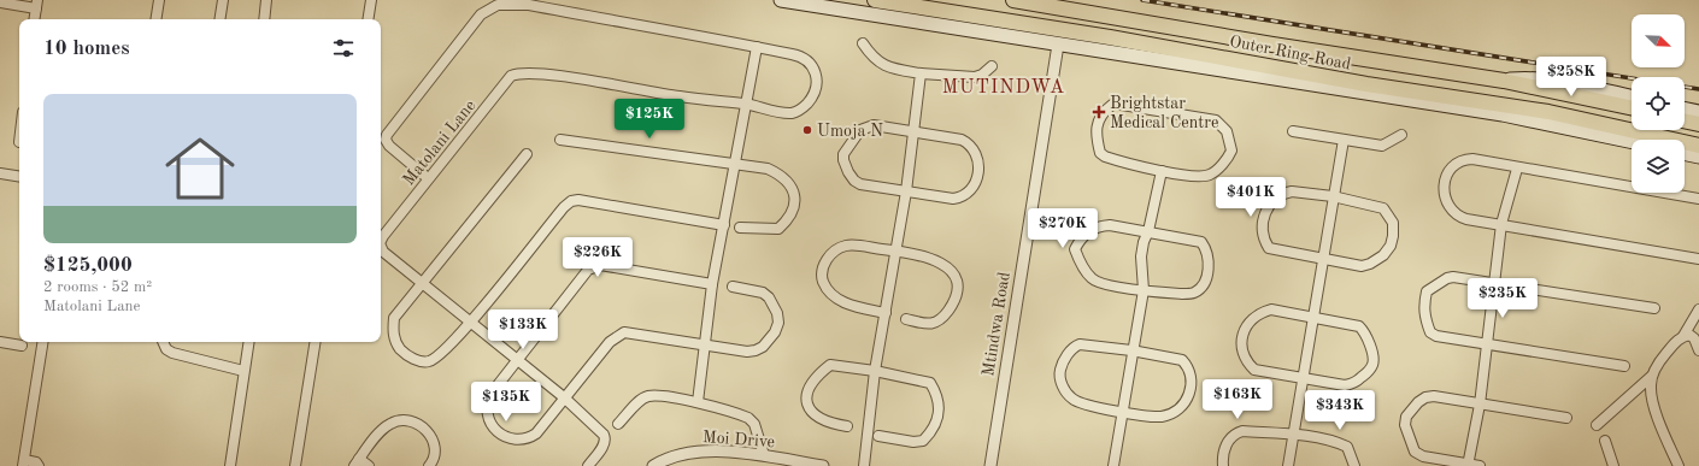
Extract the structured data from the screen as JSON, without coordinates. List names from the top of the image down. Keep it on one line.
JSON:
{"streets":{"main road":["Outer Ring Road"],"street":["Matolani Lane","Mtindwa Road","Moi Drive"]},"districts":["MUTINDWA"],"places":{"health":["Brightstar Medical Centre"],"other":["Umoja N"]},"north":"bottom right","page":{"heading":"10 homes","price":["$258K","$125K","$401K","$270K","$226K","$235K","$133K","$163K","$135K","$343K"],"list":[{"name":"$125,000","note":"2 rooms · 52 m² · Matolani Lane"}]}}
